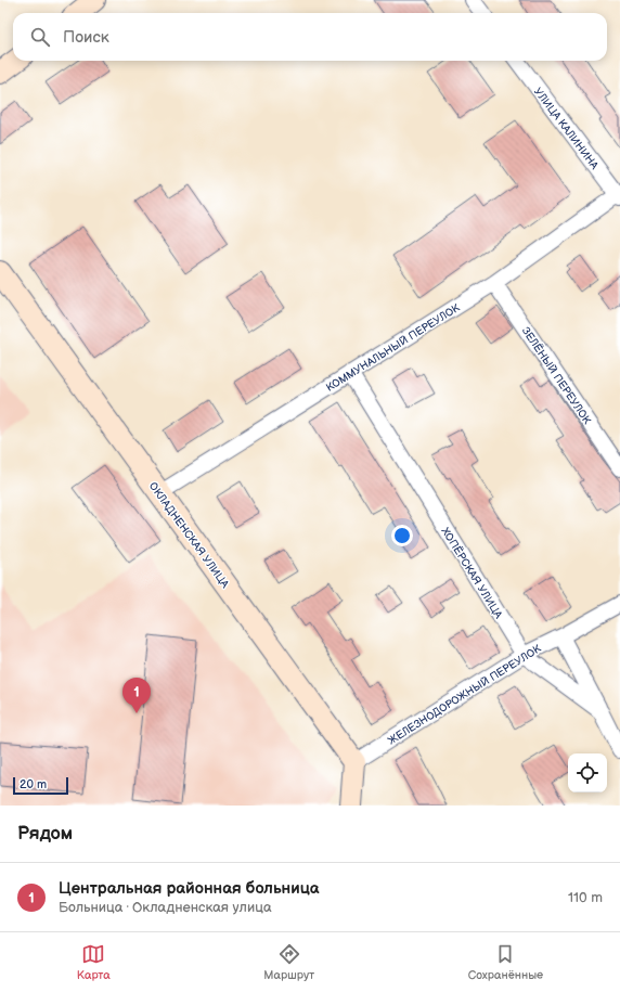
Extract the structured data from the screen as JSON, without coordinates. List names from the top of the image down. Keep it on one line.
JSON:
{"streets":{"main road":["ОКЛАДНЕНСКАЯ УЛИЦА"],"street":["УЛИЦА КАЛИНИНА","КОММУНАЛЬНЫЙ ПЕРЕУЛОК","ЗЕЛЁНЫЙ ПЕРЕУЛОК","ХОПЁРСКАЯ УЛИЦА","ЖЕЛЕЗНОДОРОЖНЫЙ ПЕРЕУЛОК"]},"crossings":[["УЛИЦА КАЛИНИНА","КОММУНАЛЬНЫЙ ПЕРЕУЛОК"],["КОММУНАЛЬНЫЙ ПЕРЕУЛОК","ЗЕЛЁНЫЙ ПЕРЕУЛОК"],["КОММУНАЛЬНЫЙ ПЕРЕУЛОК","ОКЛАДНЕНСКАЯ УЛИЦА"],["КОММУНАЛЬНЫЙ ПЕРЕУЛОК","ХОПЁРСКАЯ УЛИЦА"],["ОКЛАДНЕНСКАЯ УЛИЦА","ЖЕЛЕЗНОДОРОЖНЫЙ ПЕРЕУЛОК"],["ХОПЁРСКАЯ УЛИЦА","ЖЕЛЕЗНОДОРОЖНЫЙ ПЕРЕУЛОК"]],"scale_bar":"20 m","page":{"search":"Поиск","pins":"1","scale":"20 m","heading":"Рядом","list":[{"mark":"1","name":"Центральная районная больница","note":"Больница · Окладненская улица","value":"110 m"}],"nav":["Карта","Маршрут","Сохранённые"]}}
